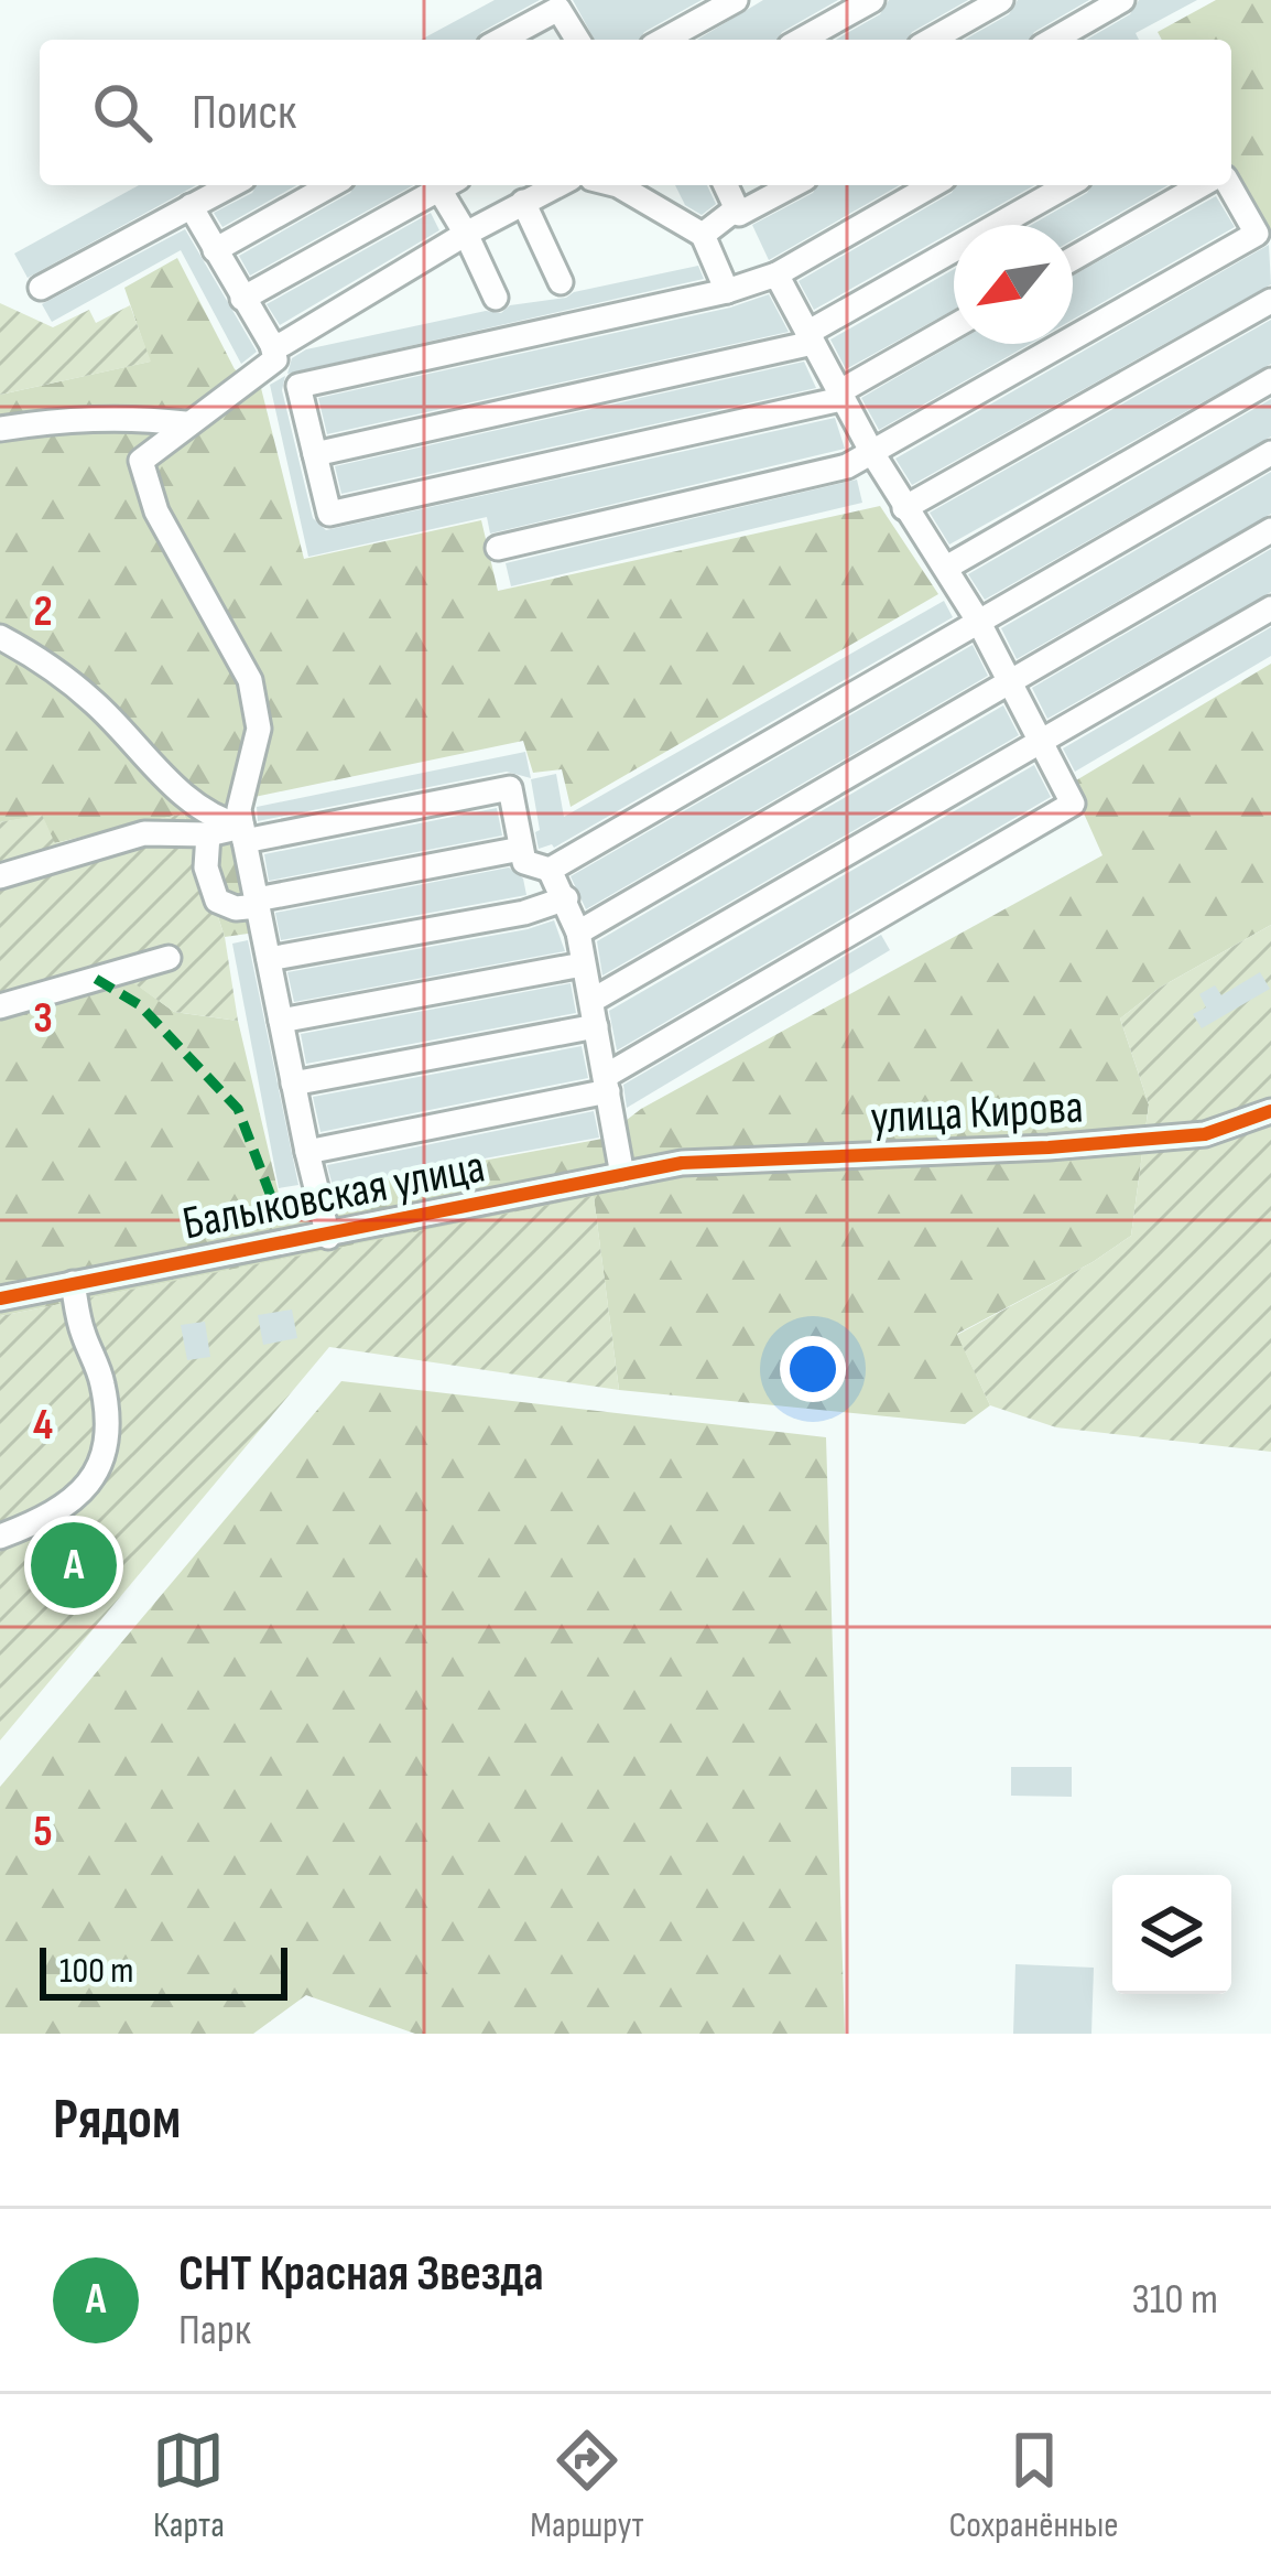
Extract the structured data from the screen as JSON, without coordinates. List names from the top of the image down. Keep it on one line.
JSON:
{"streets":{"street":["улица Кирова","Балыковская улица"]},"crossings":[["улица Кирова","Балыковская улица"]],"scale_bar":"100 m","north":"bottom left","page":{"search":"Поиск","pins":"A","scale":"100 m","heading":"Рядом","list":[{"mark":"A","name":"СНТ Красная Звезда","note":"Парк","value":"310 m"}],"nav":["Карта","Маршрут","Сохранённые"]},"grid":{"rows":["2","3","4","5"]}}
